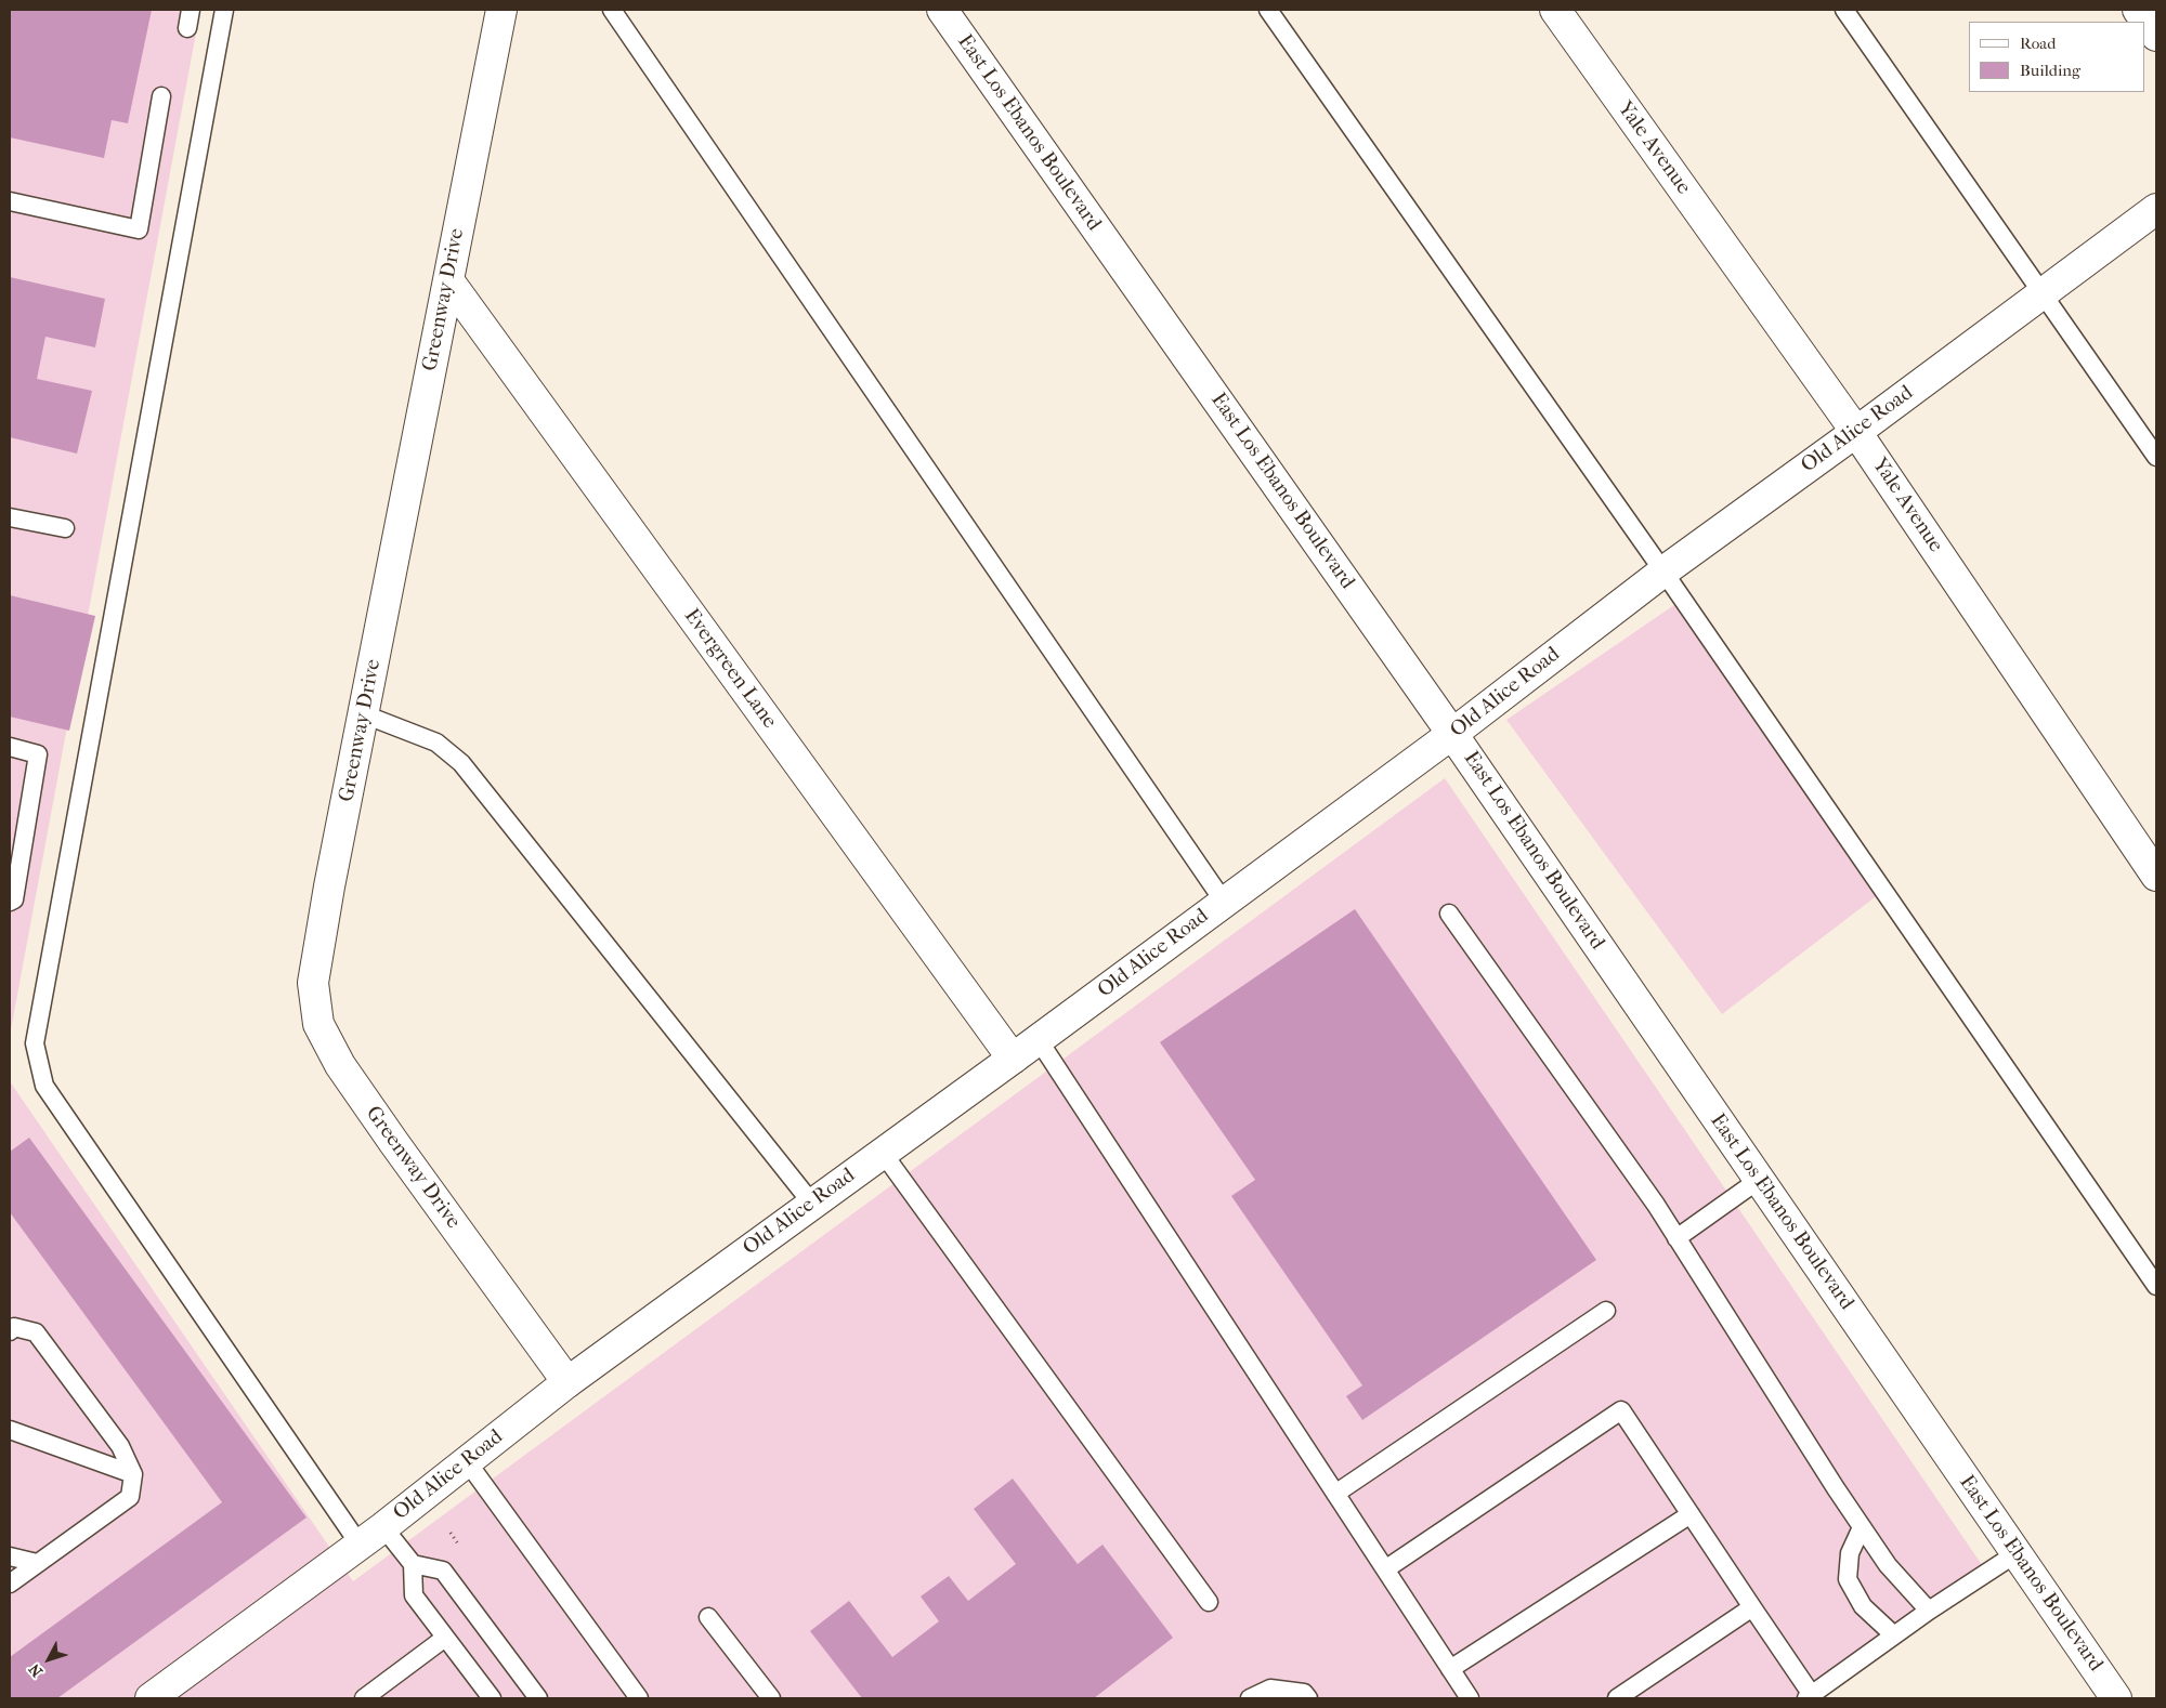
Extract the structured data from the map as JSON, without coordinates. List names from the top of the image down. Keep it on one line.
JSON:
{"streets":{"street":["East Los Ebanos Boulevard","Yale Avenue","Greenway Drive","Old Alice Road","Evergreen Lane"]},"crossings":[["East Los Ebanos Boulevard","Old Alice Road"],["Yale Avenue","Old Alice Road"],["Greenway Drive","Old Alice Road"],["Greenway Drive","Evergreen Lane"],["Old Alice Road","Evergreen Lane"]],"legend":["Road","Building"],"north":"bottom left"}
